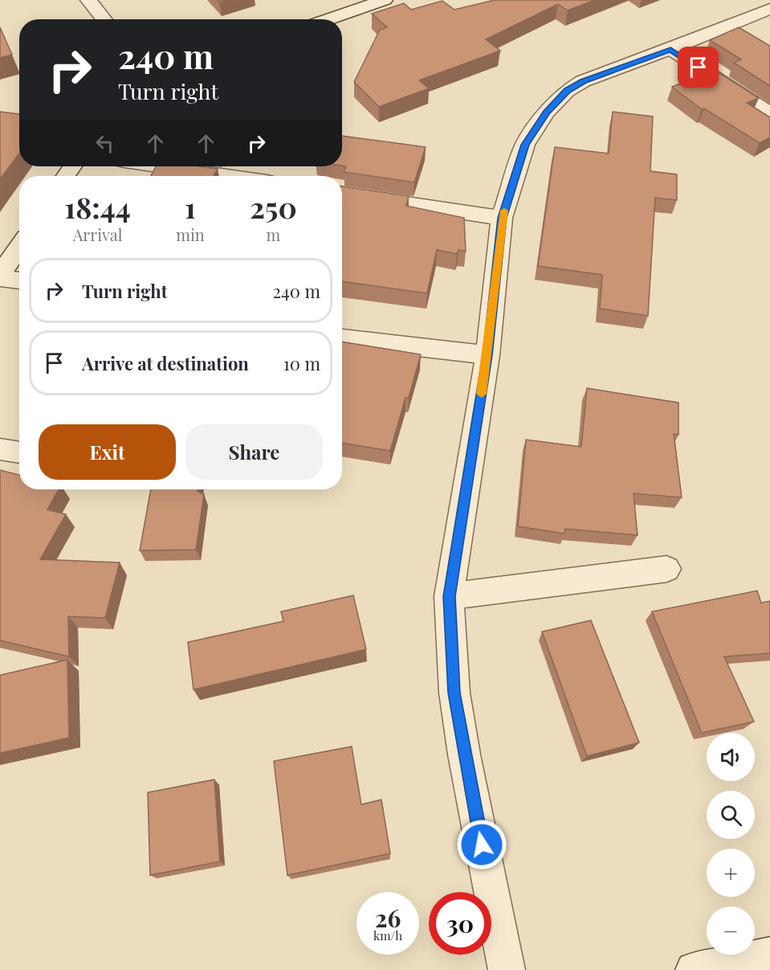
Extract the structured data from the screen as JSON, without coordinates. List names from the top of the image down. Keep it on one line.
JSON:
{"page":{"turn":["240 m","Turn right"],"eta":["18:44","Arrival","1","min","250","m"],"list":[{"name":"Turn right","value":"240 m"},{"name":"Arrive at destination","value":"10 m"}],"buttons":["Exit","Share"],"map_buttons":["+","−"],"speed":"26 km/h","limit":"30"}}
